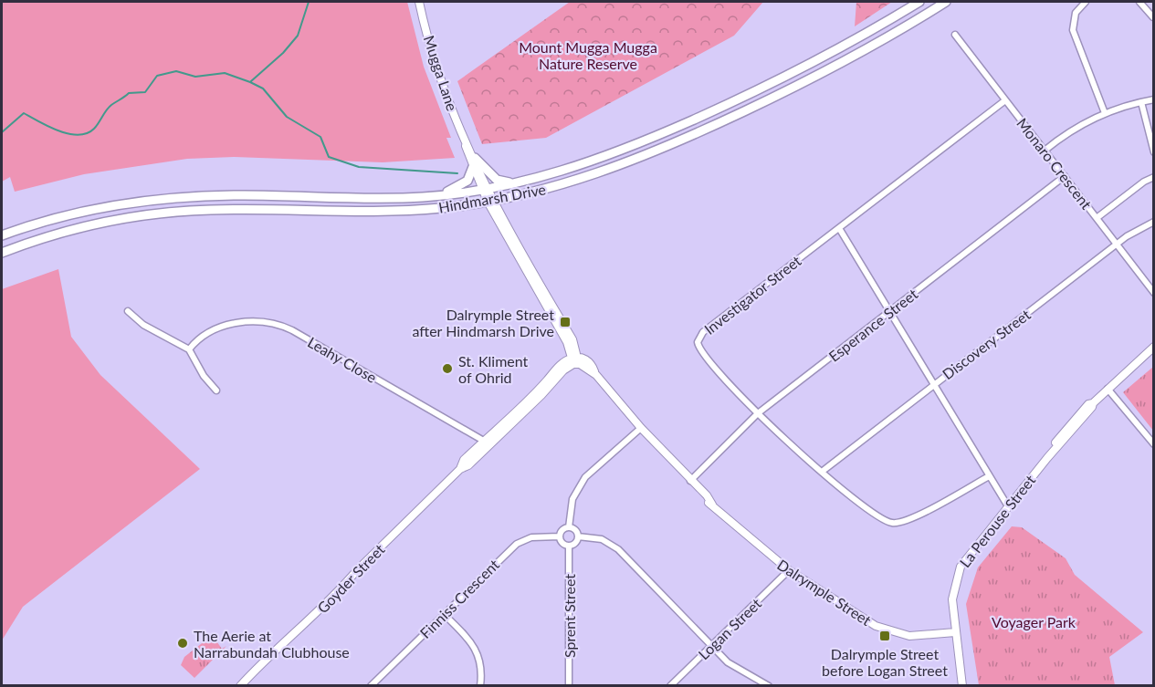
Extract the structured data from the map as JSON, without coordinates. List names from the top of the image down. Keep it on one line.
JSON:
{"streets":{"main road":["Hindmarsh Drive"],"street":["Mugga Lane","Monaro Crescent","Investigator Street","Esperance Street","Discovery Street","Leahy Close","La Perouse Street","Goyder Street","Dalrymple Street","Finniss Crescent","Sprent Street","Logan Street"]},"crossings":[["Mugga Lane","Hindmarsh Drive"],["Monaro Crescent","Investigator Street"],["Monaro Crescent","Esperance Street"],["Monaro Crescent","Discovery Street"],["Investigator Street","Esperance Street"],["Investigator Street","Discovery Street"],["Esperance Street","Dalrymple Street"],["Leahy Close","Goyder Street"],["La Perouse Street","Dalrymple Street"],["Goyder Street","Dalrymple Street"],["Dalrymple Street","Logan Street"],["Finniss Crescent","Sprent Street"]],"parks":["Mount Mugga Mugga Nature Reserve","Voyager Park"],"places":{"transit":["Dalrymple Street after Hindmarsh Drive","Dalrymple Street before Logan Street"],"other":["St. Kliment of Ohrid","The Aerie at Narrabundah Clubhouse"]}}
